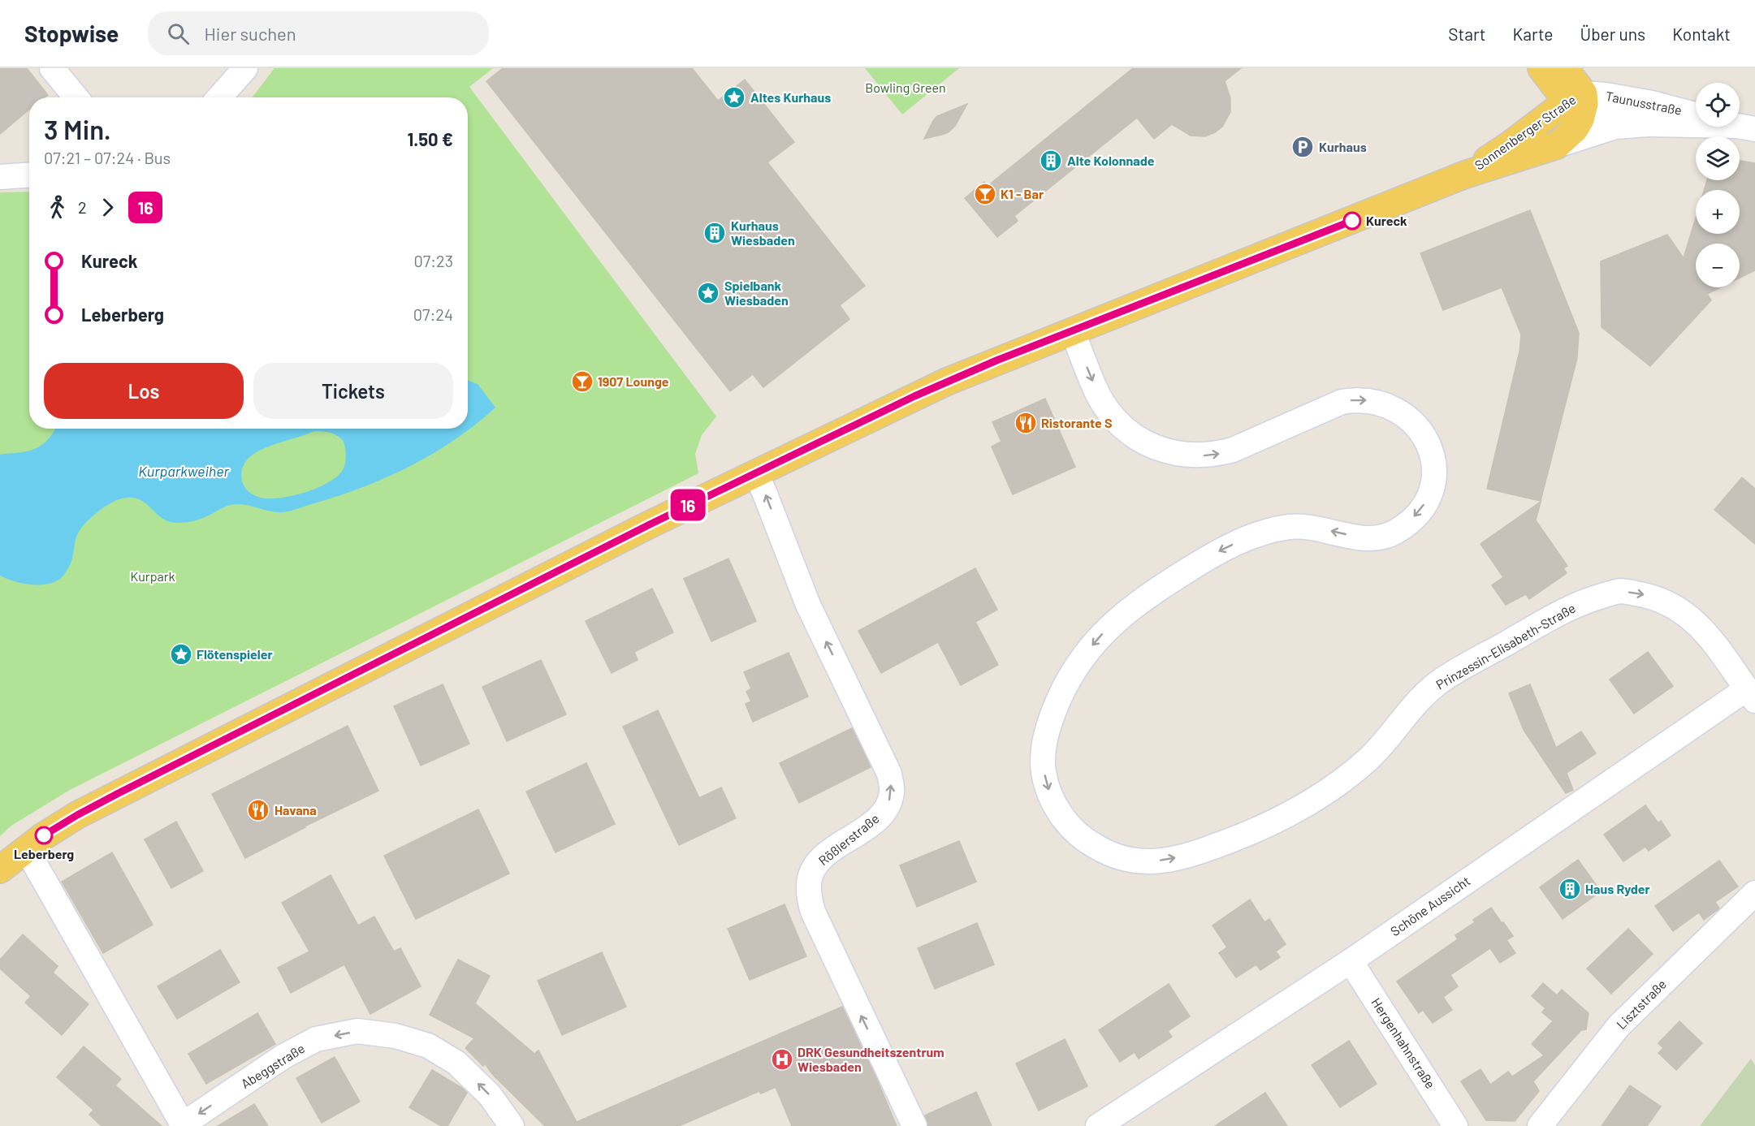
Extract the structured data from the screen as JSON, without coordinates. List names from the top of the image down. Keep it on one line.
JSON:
{"streets":{"main road":["Sonnenberger Straße"],"street":["Taunusstraße","Prinzessin-Elisabeth-Straße","Rößlerstraße","Schöne Aussicht","Lisztstraße","Hergenhahnstraße","Abeggstraße"]},"crossings":[["Taunusstraße","Sonnenberger Straße"],["Sonnenberger Straße","Prinzessin-Elisabeth-Straße"],["Sonnenberger Straße","Rößlerstraße"],["Prinzessin-Elisabeth-Straße","Schöne Aussicht"],["Schöne Aussicht","Hergenhahnstraße"]],"one_way":["Rößlerstraße","Abeggstraße"],"water":["Kurparkweiher"],"parks":["Bowling Green","Kurpark"],"places":{"place":["Altes Kurhaus","Spielbank Wiesbaden","Flötenspieler"],"parking":["Kurhaus"],"building":["Alte Kolonnade","Kurhaus Wiesbaden","Haus Ryder"],"bar":["K1 - Bar","1907 Lounge"],"other":["Kureck","Leberberg"],"restaurant":["Ristorante S","Havana"],"hospital":["DRK Gesundheitszentrum Wiesbaden"]},"lines":["bus line 16"],"page":{"header":"Stopwise","search":"Hier suchen","nav":["Start","Karte","Über uns","Kontakt"],"on_map":"16","map_buttons":["+","−"],"heading":["3 Min.","07:21 – 07:24 · Bus","1.50 €"],"legs":["2","16"],"list":[{"name":"Kureck","value":"07:23"},{"name":"Leberberg","value":"07:24"}],"buttons":["Los","Tickets"]}}
